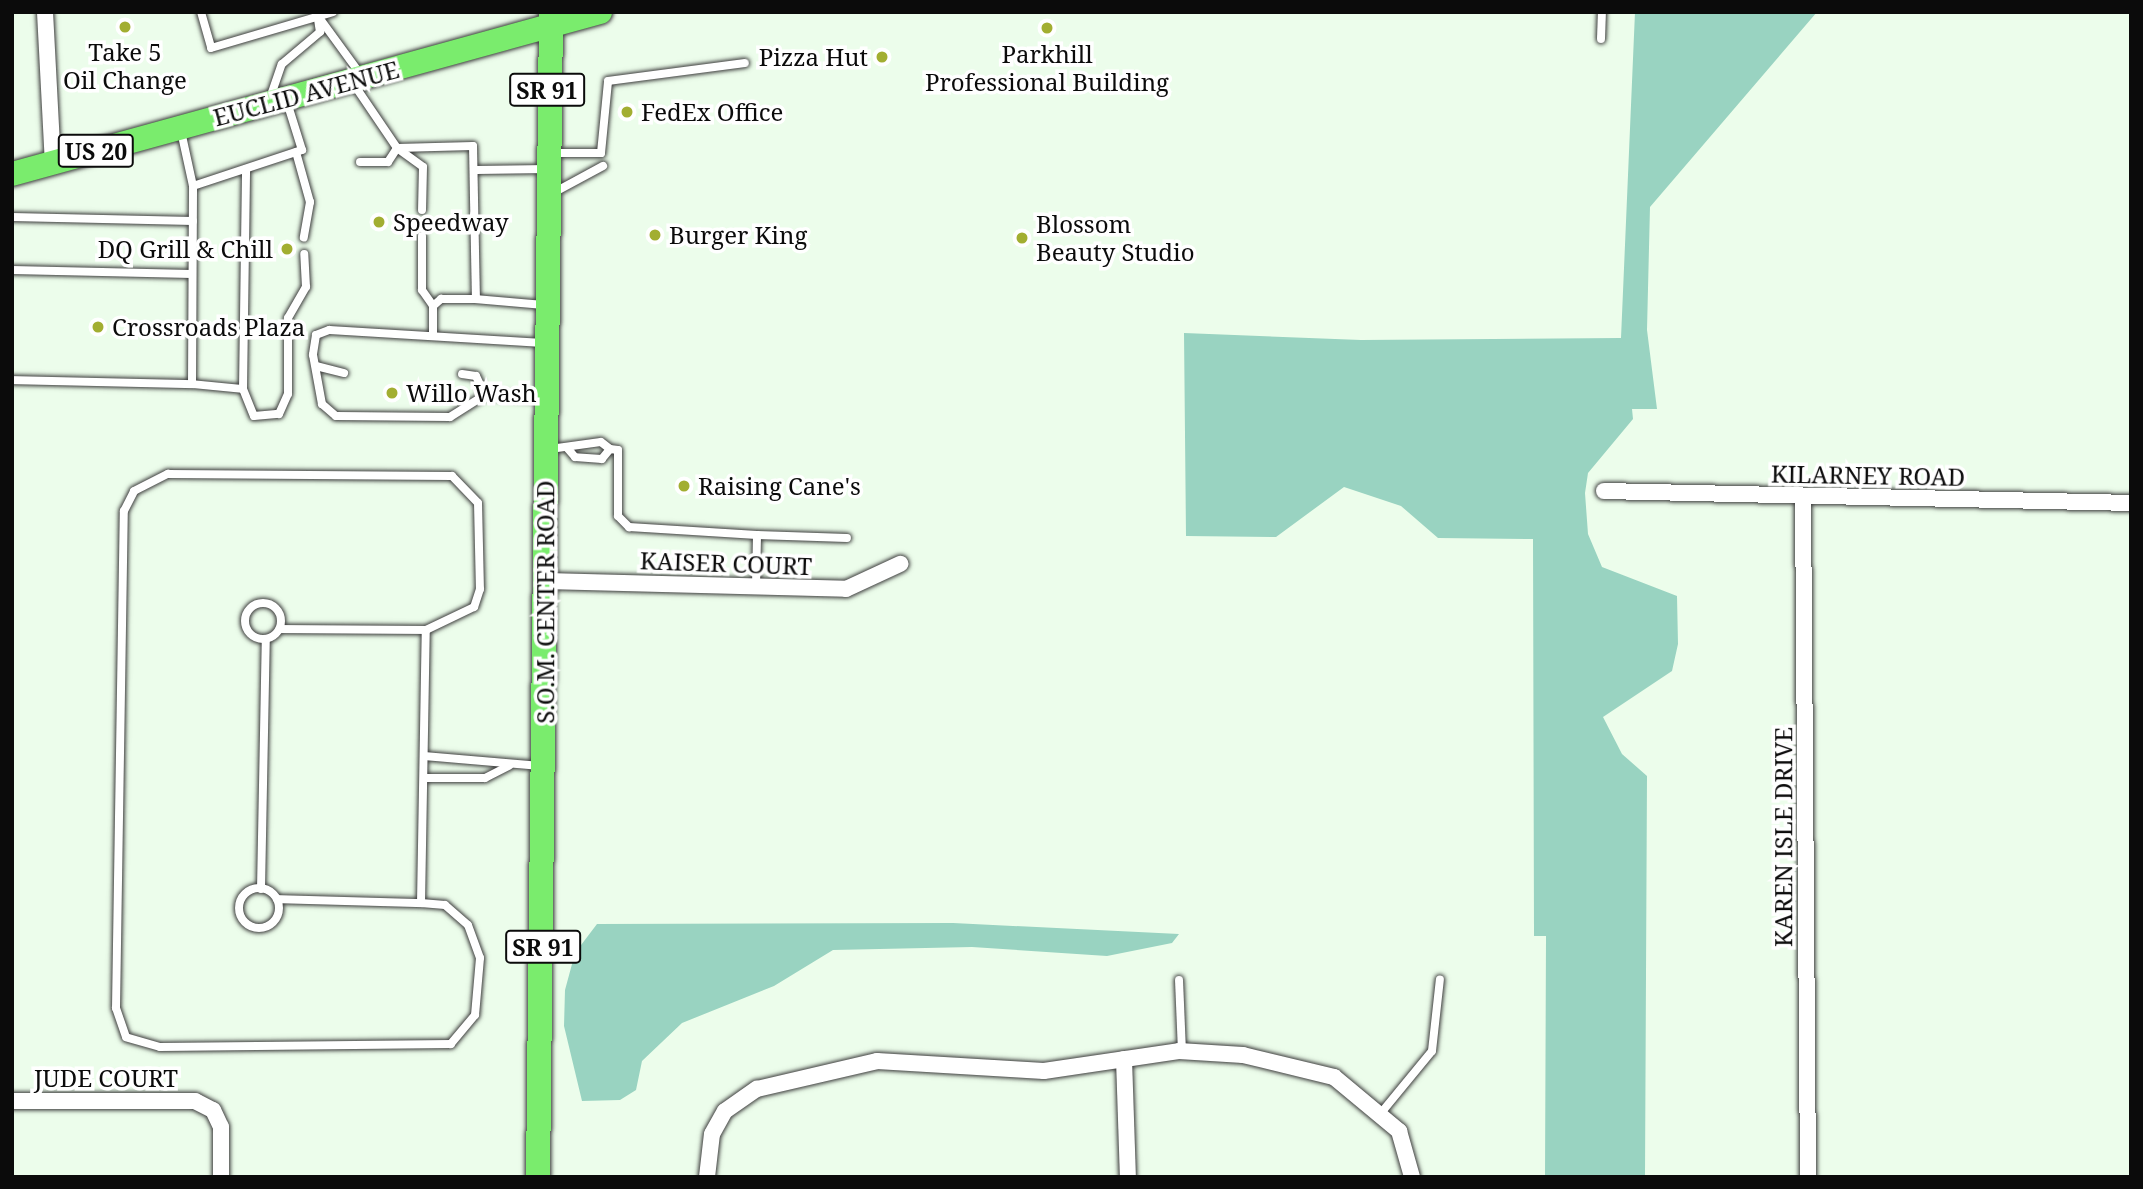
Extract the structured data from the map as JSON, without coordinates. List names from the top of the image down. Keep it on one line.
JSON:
{"streets":{"main road":["SR 91","EUCLID AVENUE","US 20","S.O.M. CENTER ROAD"],"street":["KILARNEY ROAD","KAISER COURT","KAREN ISLE DRIVE","JUDE COURT"]},"crossings":[["EUCLID AVENUE","S.O.M. CENTER ROAD"],["KILARNEY ROAD","KAREN ISLE DRIVE"],["KAISER COURT","S.O.M. CENTER ROAD"]],"places":["Take 5 Oil Change","Parkhill Professional Building","Pizza Hut","FedEx Office","Speedway","Burger King","Blossom Beauty Studio","DQ Grill & Chill","Crossroads Plaza","Willo Wash","Raising Cane's"]}
